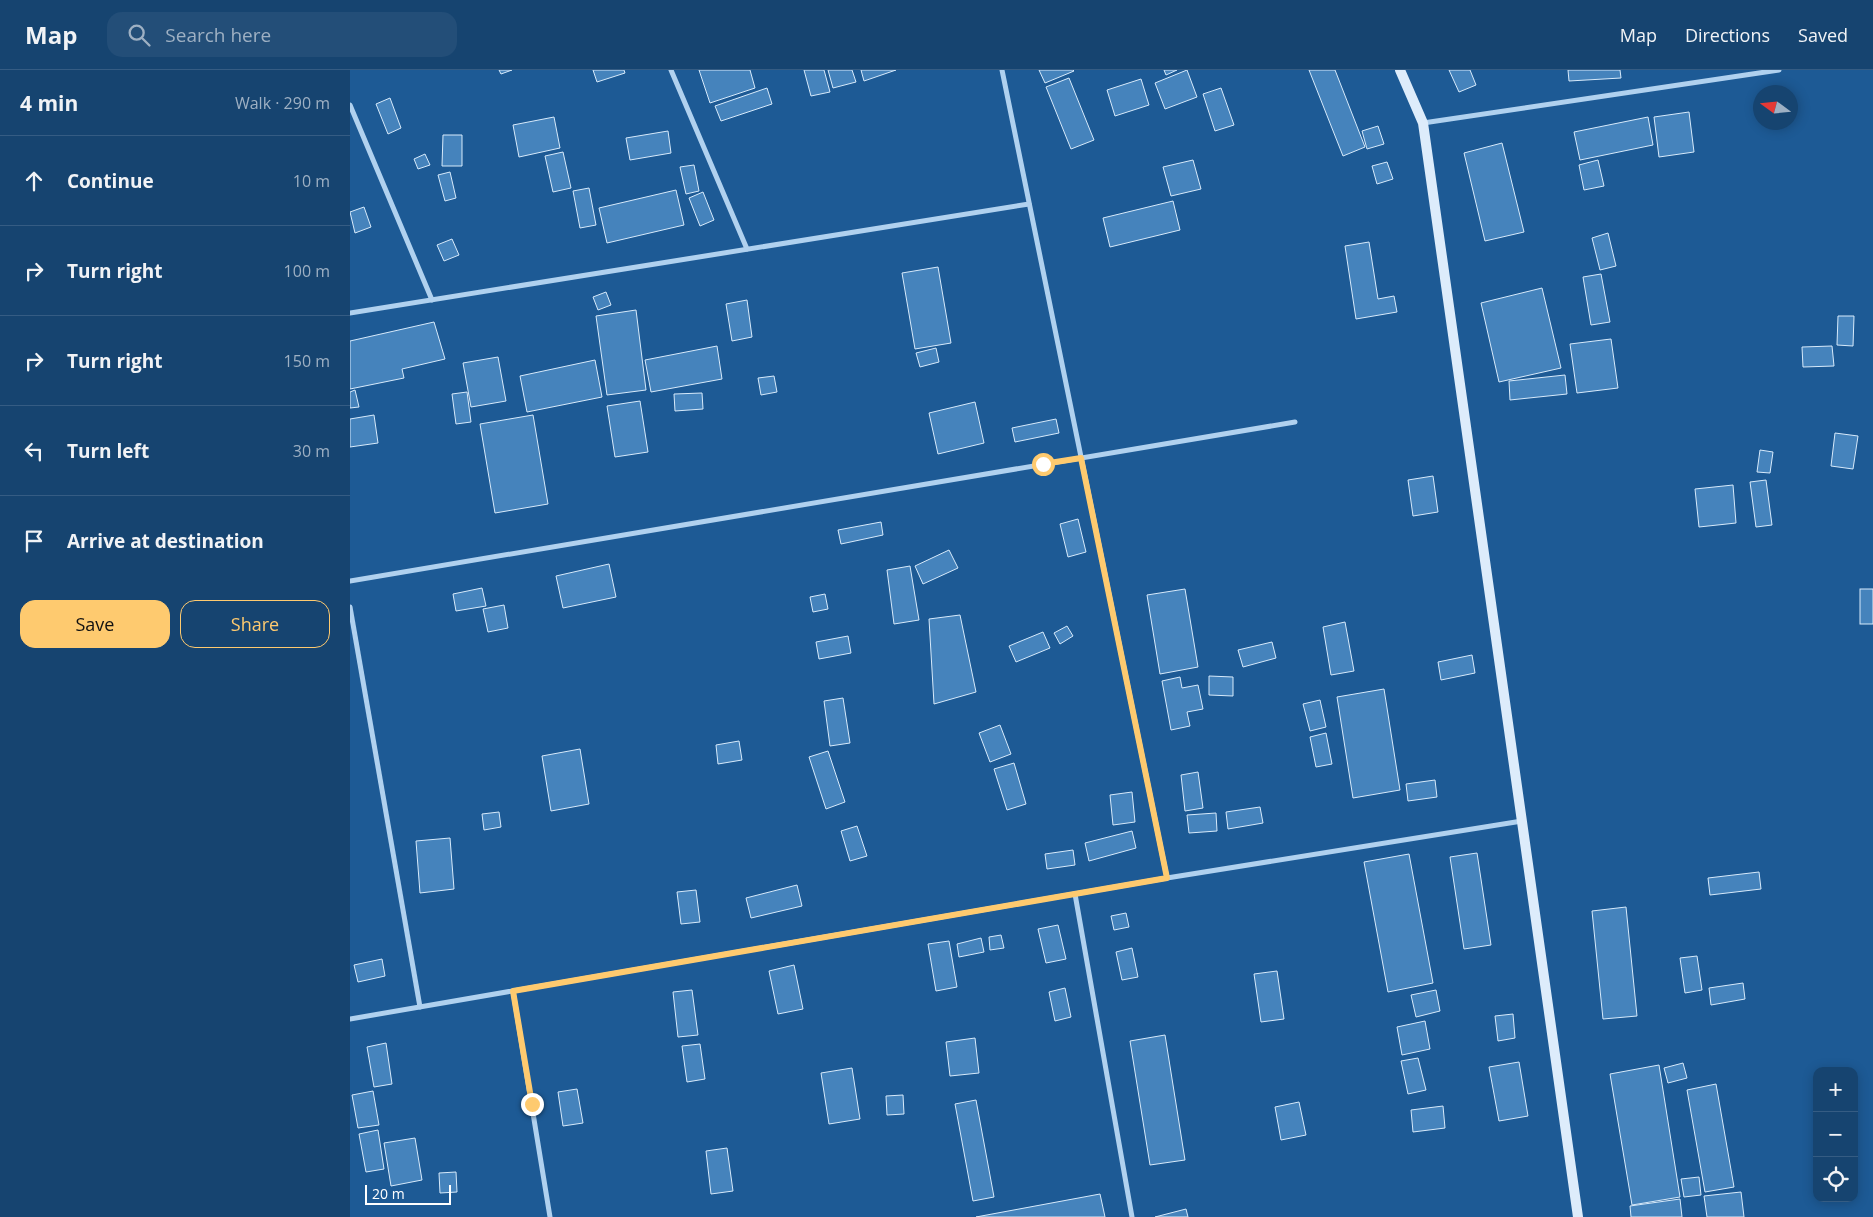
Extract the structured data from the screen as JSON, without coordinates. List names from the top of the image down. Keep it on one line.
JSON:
{"scale_bar":"20 m","north":"left","page":{"header":"Map","search":"Search here","nav":["Map","Directions","Saved"],"heading":["4 min","Walk · 290 m"],"list":[["Continue","10 m"],["Turn right","100 m"],["Turn right","150 m"],["Turn left","30 m"],"Arrive at destination"],"buttons":["Save","Share"],"map_buttons":["+","−"],"scale":"20 m"}}
